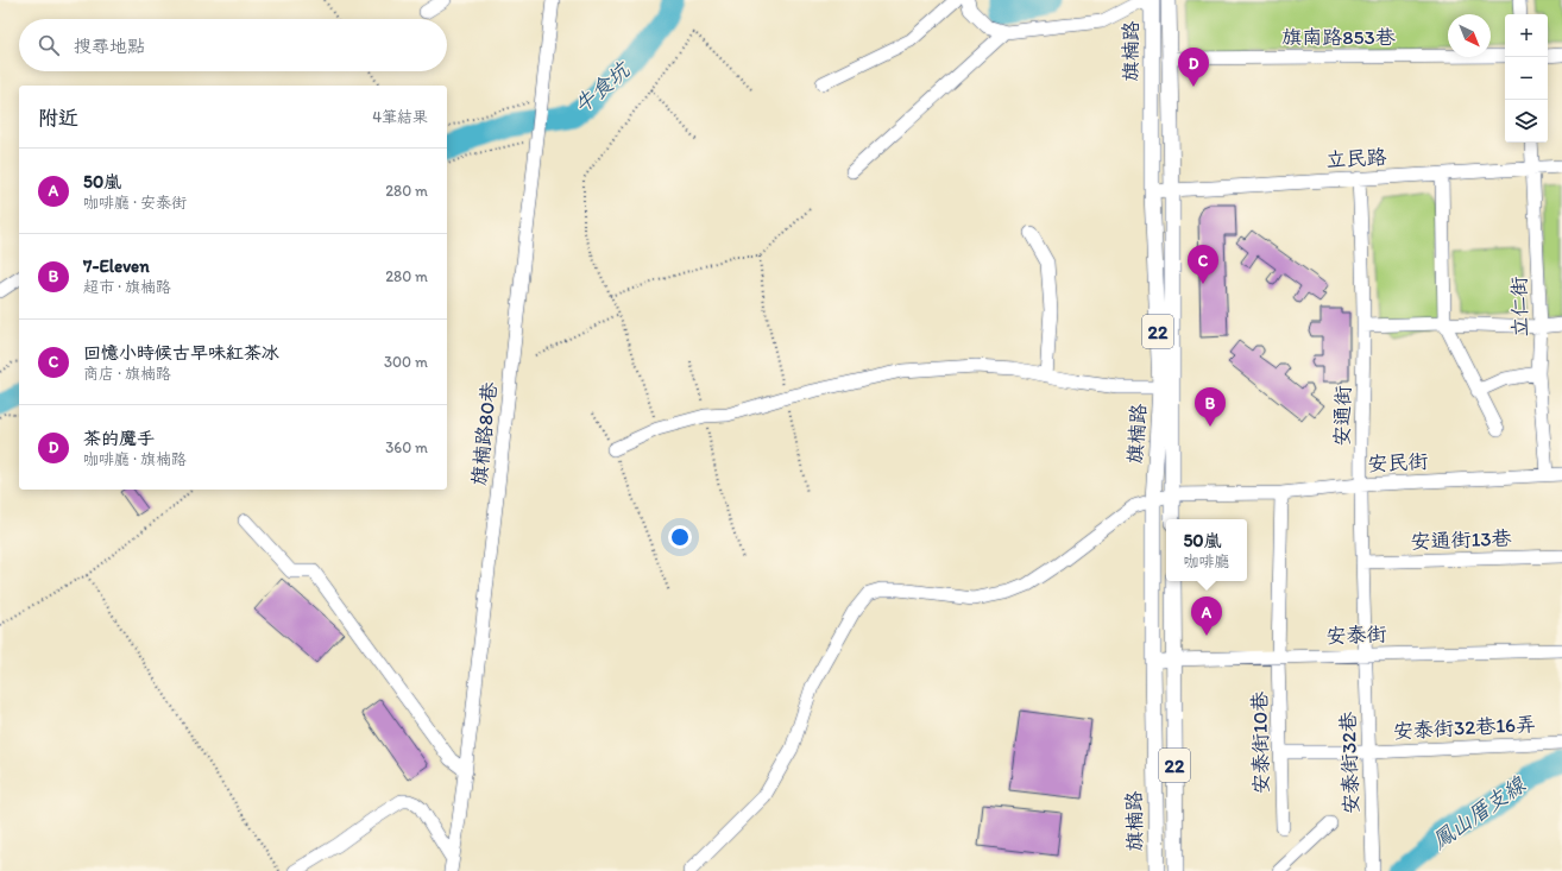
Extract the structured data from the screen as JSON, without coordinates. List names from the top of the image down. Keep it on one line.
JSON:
{"streets":{"main road":["旗楠路","22"],"street":["旗南路853巷","立民路","立仁街","安通街","旗楠路80巷","安民街","安通街13巷","安泰街","安泰街32巷16弄","安泰街10巷","安泰街32巷"]},"crossings":[["旗南路853巷","旗楠路"],["旗楠路","立民路"],["旗楠路","安民街"],["旗楠路","安泰街"],["立民路","立仁街"],["立民路","安通街"],["立仁街","安民街"],["安通街","安民街"],["安通街","安通街13巷"],["安通街","安泰街"],["安通街","安泰街32巷"],["安民街","安泰街10巷"],["安泰街","安泰街10巷"],["安泰街","安泰街32巷"],["安泰街32巷16弄","安泰街10巷"],["安泰街32巷16弄","安泰街32巷"]],"water":["牛食坑","鳳山厝支線"],"north":"bottom right","page":{"map_buttons":["+","−"],"search":"搜尋地點","pins":["D","C","B","A"],"heading":["附近","4筆結果"],"list":[{"mark":"A","name":"50嵐","note":"咖啡廳 · 安泰街","value":"280 m"},{"mark":"B","name":"7-Eleven","note":"超市 · 旗楠路","value":"280 m"},{"mark":"C","name":"回憶小時候古早味紅茶冰","note":"商店 · 旗楠路","value":"300 m"},{"mark":"D","name":"茶的魔手","note":"咖啡廳 · 旗楠路","value":"360 m"}],"popup":["50嵐","咖啡廳"]}}
